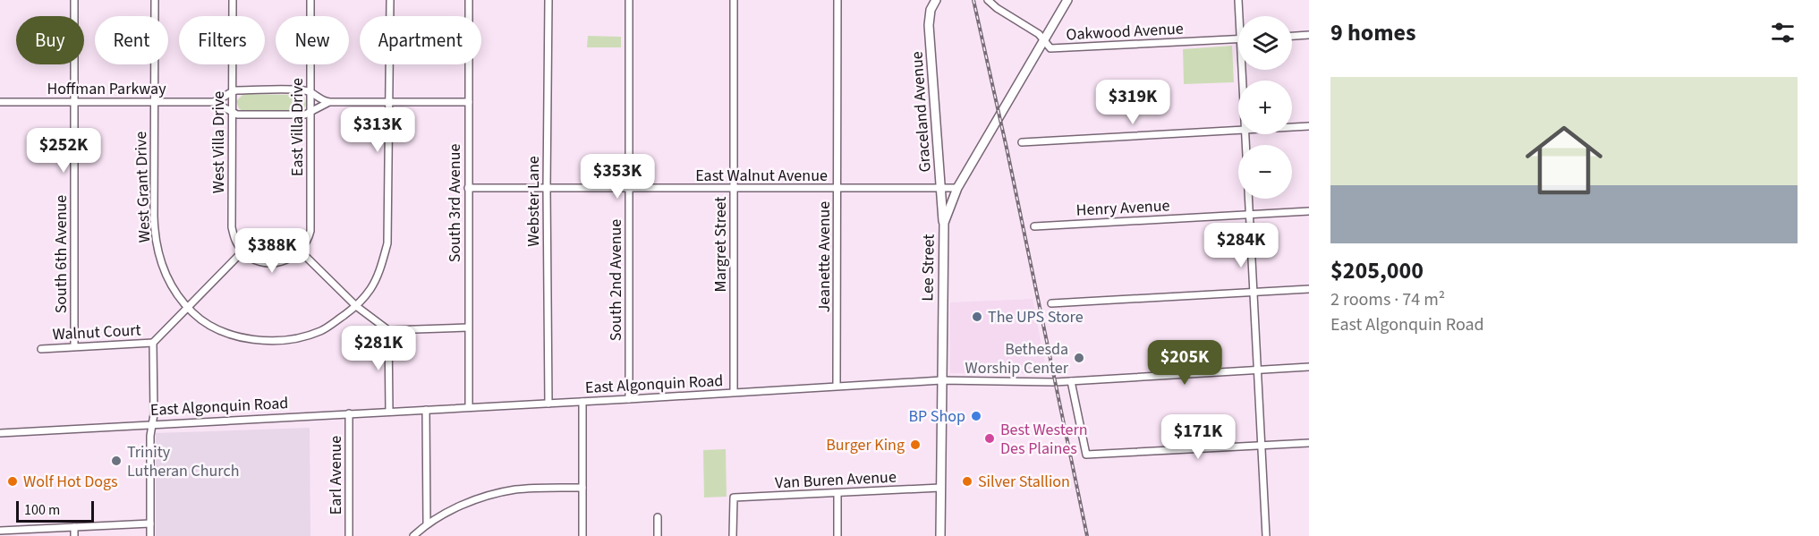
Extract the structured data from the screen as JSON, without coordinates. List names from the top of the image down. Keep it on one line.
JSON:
{"streets":{"main road":["Graceland Avenue","Lee Street"],"street":["Oakwood Avenue","Hoffman Parkway","East Villa Drive","West Villa Drive","East Walnut Avenue","West Grant Drive","Webster Lane","South 3rd Avenue","Henry Avenue","Margret Street","South 6th Avenue","Jeanette Avenue","South 2nd Avenue","Walnut Court","East Algonquin Road","Earl Avenue","Van Buren Avenue"]},"crossings":[["Oakwood Avenue","Lee Street"],["Hoffman Parkway","East Villa Drive"],["Hoffman Parkway","West Villa Drive"],["Hoffman Parkway","West Grant Drive"],["Hoffman Parkway","South 3rd Avenue"],["Hoffman Parkway","South 6th Avenue"],["Graceland Avenue","East Walnut Avenue"],["Graceland Avenue","Lee Street"],["East Walnut Avenue","Webster Lane"],["East Walnut Avenue","South 3rd Avenue"],["East Walnut Avenue","Margret Street"],["East Walnut Avenue","Jeanette Avenue"],["East Walnut Avenue","Lee Street"],["East Walnut Avenue","South 2nd Avenue"],["Webster Lane","East Algonquin Road"],["South 3rd Avenue","East Algonquin Road"],["Margret Street","East Algonquin Road"],["South 6th Avenue","Walnut Court"],["Jeanette Avenue","East Algonquin Road"],["Lee Street","East Algonquin Road"],["Lee Street","Van Buren Avenue"],["South 2nd Avenue","East Algonquin Road"],["East Algonquin Road","Earl Avenue"]],"places":["The UPS Store","Bethesda Worship Center","BP Shop","Best Western Des Plaines","Burger King","Trinity Lutheran Church","Wolf Hot Dogs","Silver Stallion"],"scale_bar":"100 m","page":{"heading":"9 homes","map_buttons":["+","−"],"chip":["Buy","Rent","Filters","New","Apartment"],"list":[{"name":"$205,000","note":"2 rooms · 74 m² · East Algonquin Road"}],"price":["$319K","$313K","$252K","$353K","$284K","$388K","$281K","$205K","$171K"],"scale":"100 m"}}
